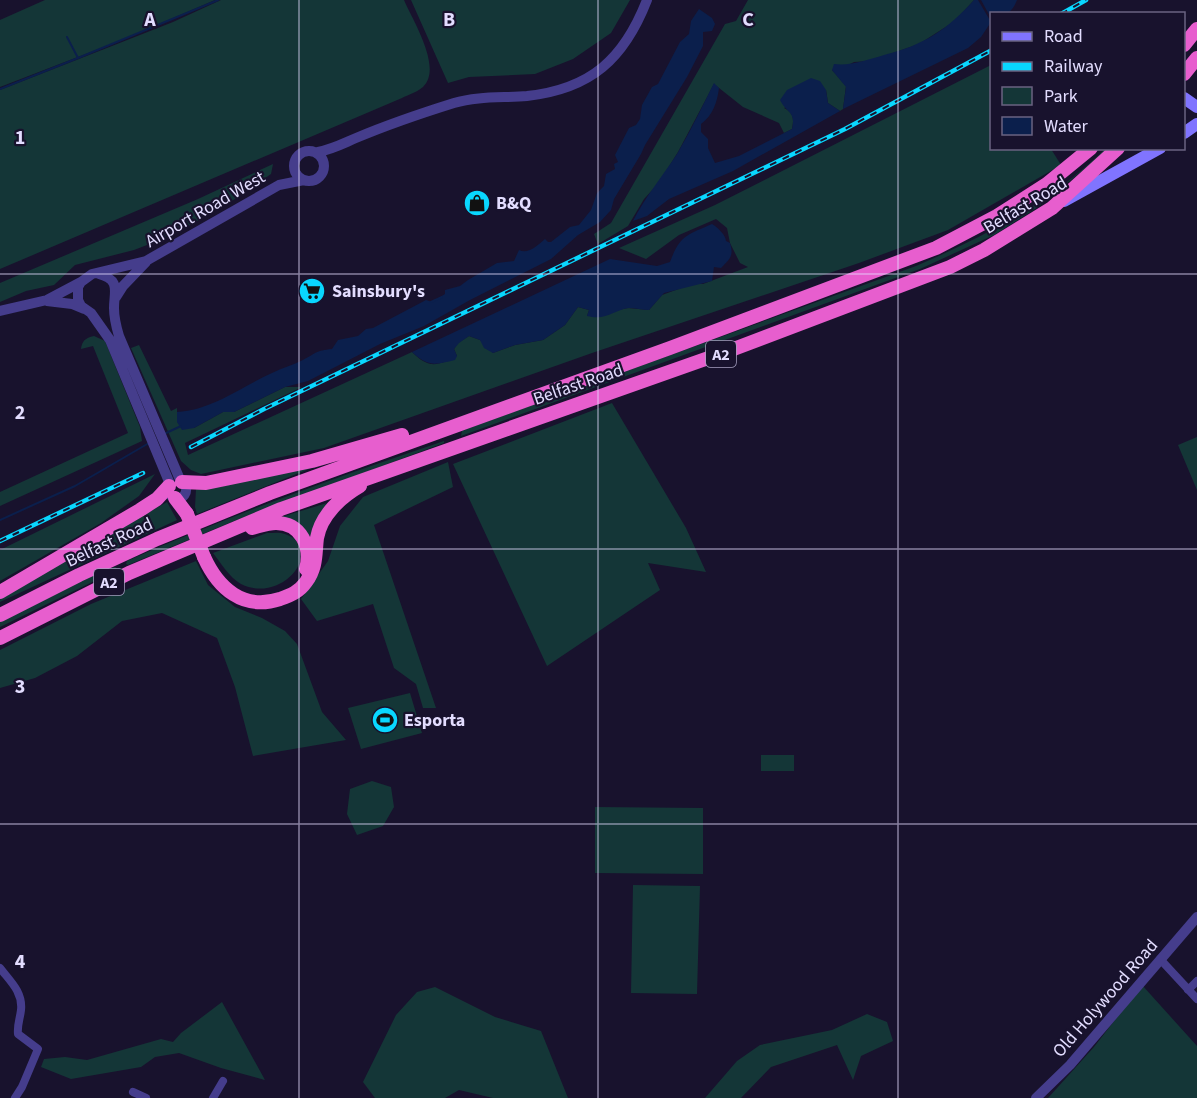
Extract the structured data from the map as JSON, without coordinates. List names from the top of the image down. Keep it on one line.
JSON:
{"streets":{"highway":["Belfast Road","A2"],"street":["Airport Road West","Old Holywood Road"]},"crossings":[["Belfast Road","A2"]],"places":{"shop":["B&Q"],"supermarket":["Sainsbury's"],"sports":["Esporta"]},"legend":["Road","Railway","Park","Water"],"grid":{"columns":["A","B","C"],"rows":["1","2","3","4"]}}
